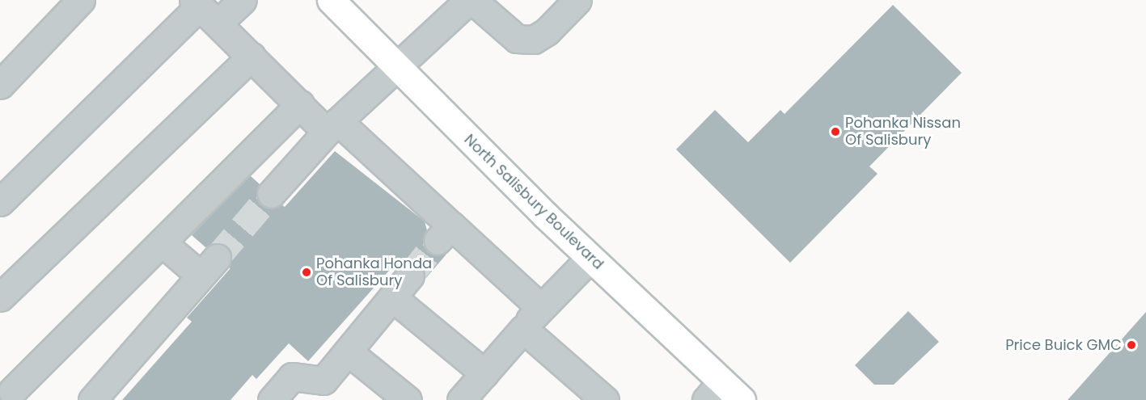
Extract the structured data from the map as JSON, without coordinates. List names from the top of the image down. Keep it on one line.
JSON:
{"streets":{"main road":["North Salisbury Boulevard"]},"places":["Pohanka Nissan Of Salisbury","Pohanka Honda Of Salisbury","Price Buick GMC"]}
